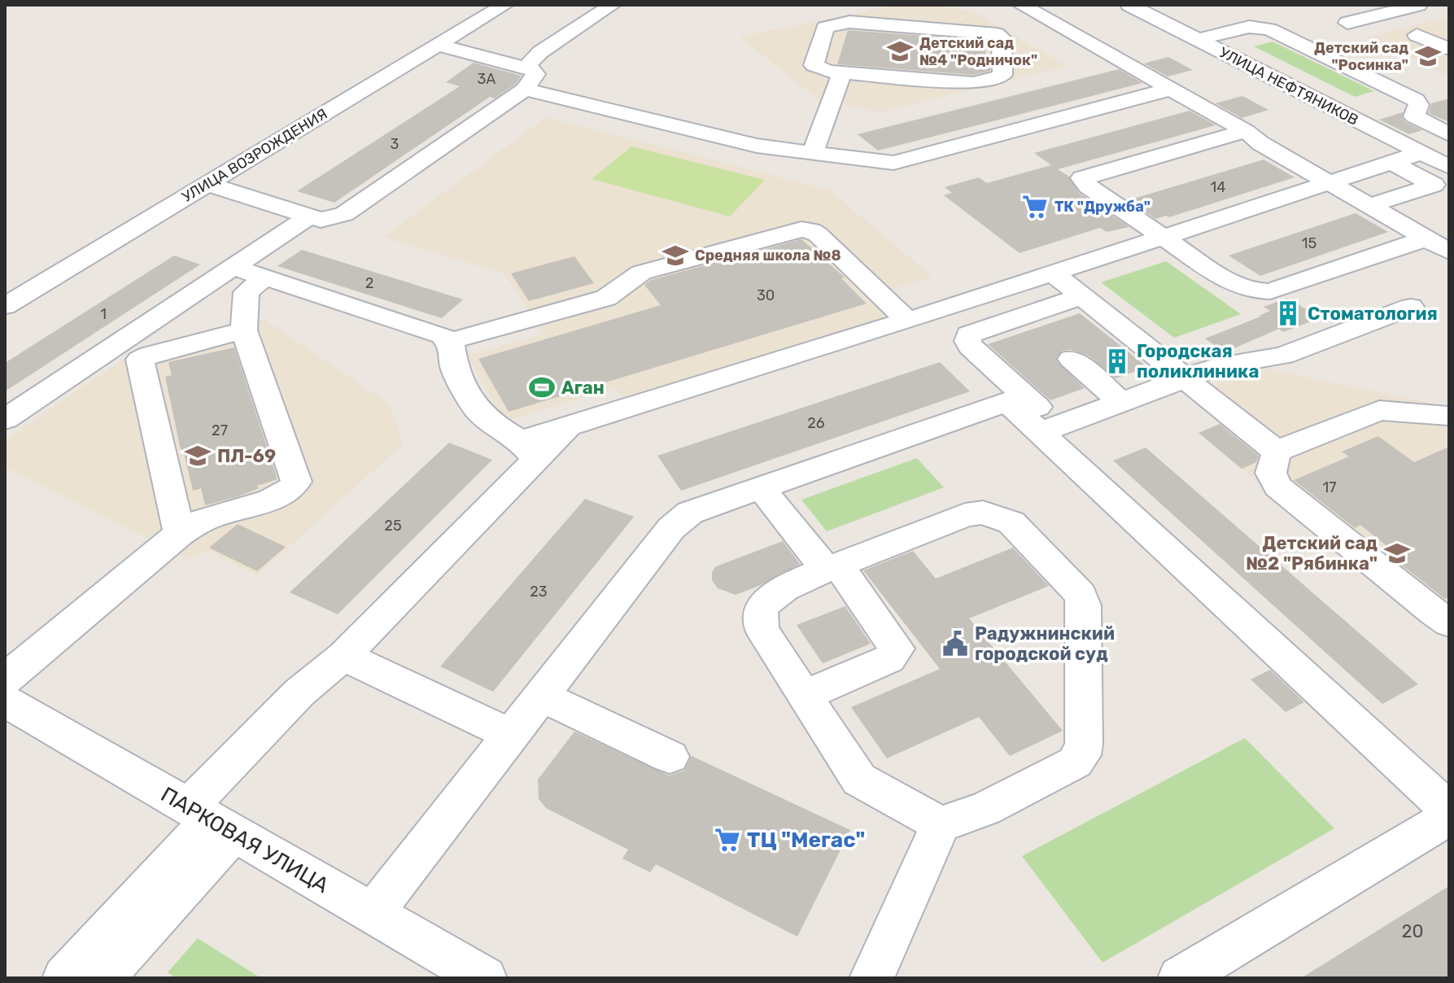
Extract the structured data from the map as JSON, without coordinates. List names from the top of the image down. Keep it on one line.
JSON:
{"streets":{"street":["УЛИЦА НЕФТЯНИКОВ","УЛИЦА ВОЗРОЖДЕНИЯ","ПАРКОВАЯ УЛИЦА"]},"places":{"school or university":["Детский сад №4 \"Родничок\"","Детский сад \"Росинка\"","Средняя школа №8","ПЛ-69","Детский сад №2 \"Рябинка\""],"supermarket":["ТК \"Дружба\"","ТЦ \"Мегас\""],"building":["Стоматология","Городская поликлиника"],"sports":["Аган"],"public building":["Радужнинский городской суд"]},"house_numbers":["3А","3","14","15","2","30","1","26","27","17","25","23","20"]}
